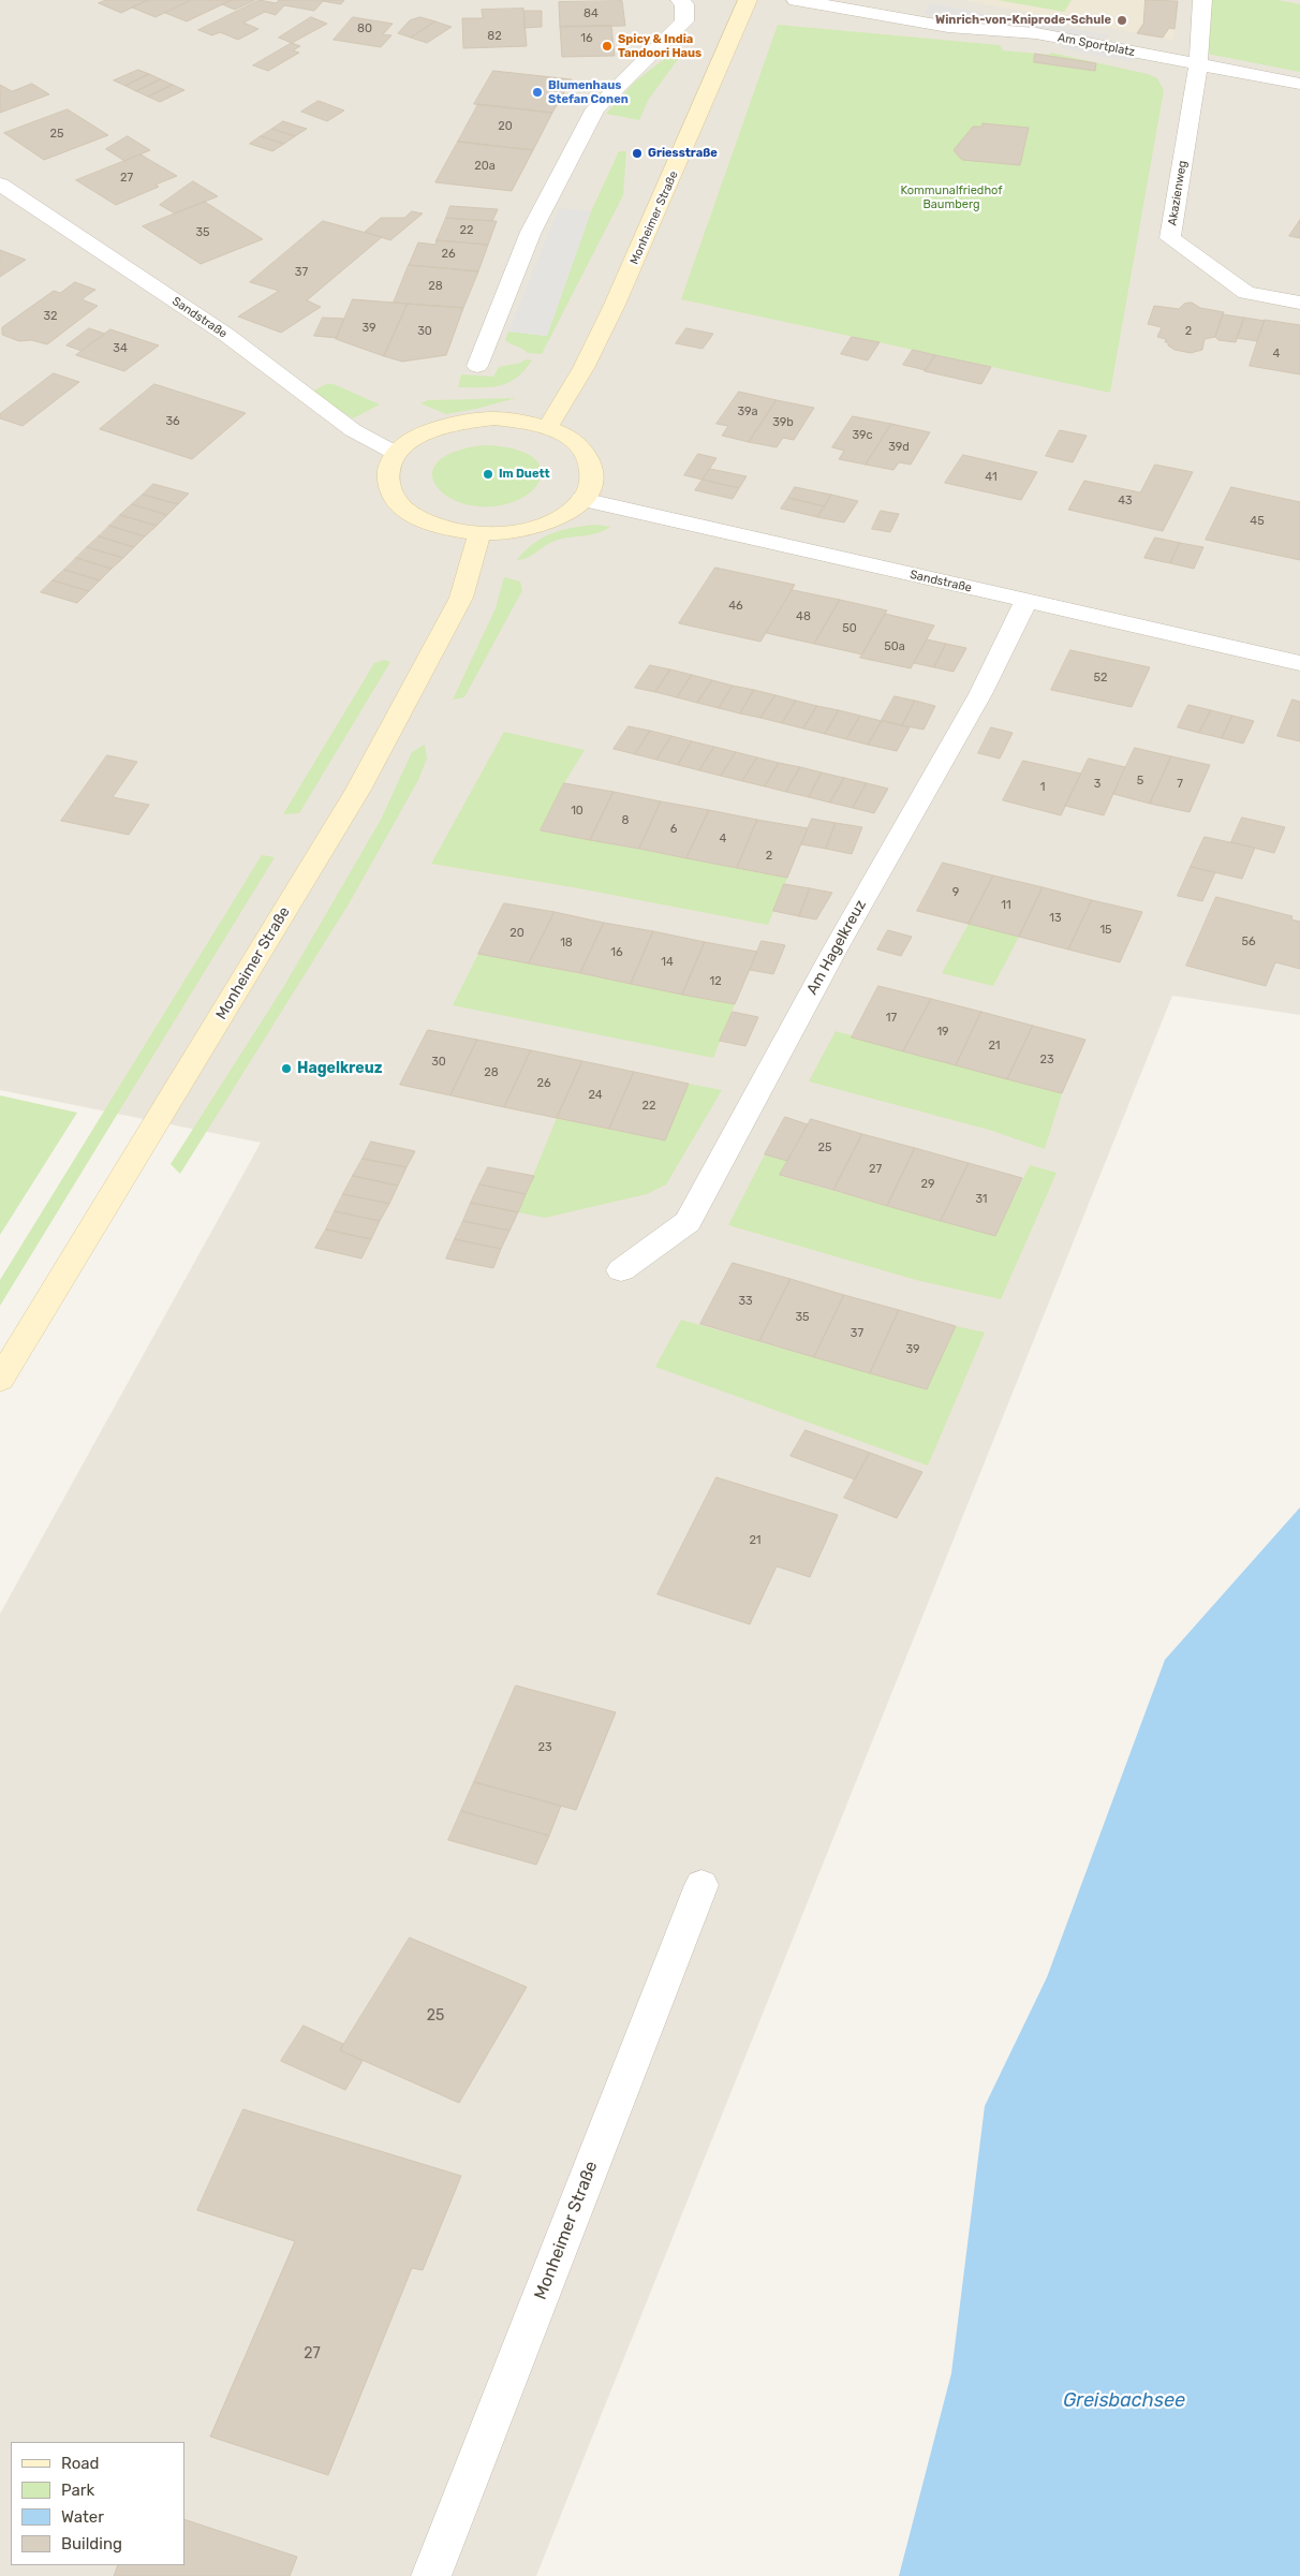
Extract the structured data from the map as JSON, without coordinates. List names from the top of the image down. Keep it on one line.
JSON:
{"streets":{"street":["Am Sportplatz","Akazienweg","Monheimer Straße","Sandstraße","Am Hagelkreuz"]},"crossings":[["Am Sportplatz","Akazienweg"],["Monheimer Straße","Sandstraße"],["Sandstraße","Am Hagelkreuz"]],"water":["Greisbachsee"],"parks":["Kommunalfriedhof Baumberg"],"places":["Winrich-von-Kniprode-Schule","Spicy & India Tandoori Haus","Blumenhaus Stefan Conen","Griesstraße","Im Duett","Hagelkreuz"],"house_numbers":["84","80","82","16","20","25","20a","27","22","35","26","37","28","32","39","30","2","34","4","39a","36","39b","39c","39d","41","43","45","46","48","50","50a","52","5","3","7","1","10","8","6","4","2","9","11","13","15","20","56","18","16","14","12","17","19","21","23","30","28","26","24","22","25","27","29","31","33","35","37","39","21","23","25","27"],"legend":["Road","Park","Water","Building"]}
